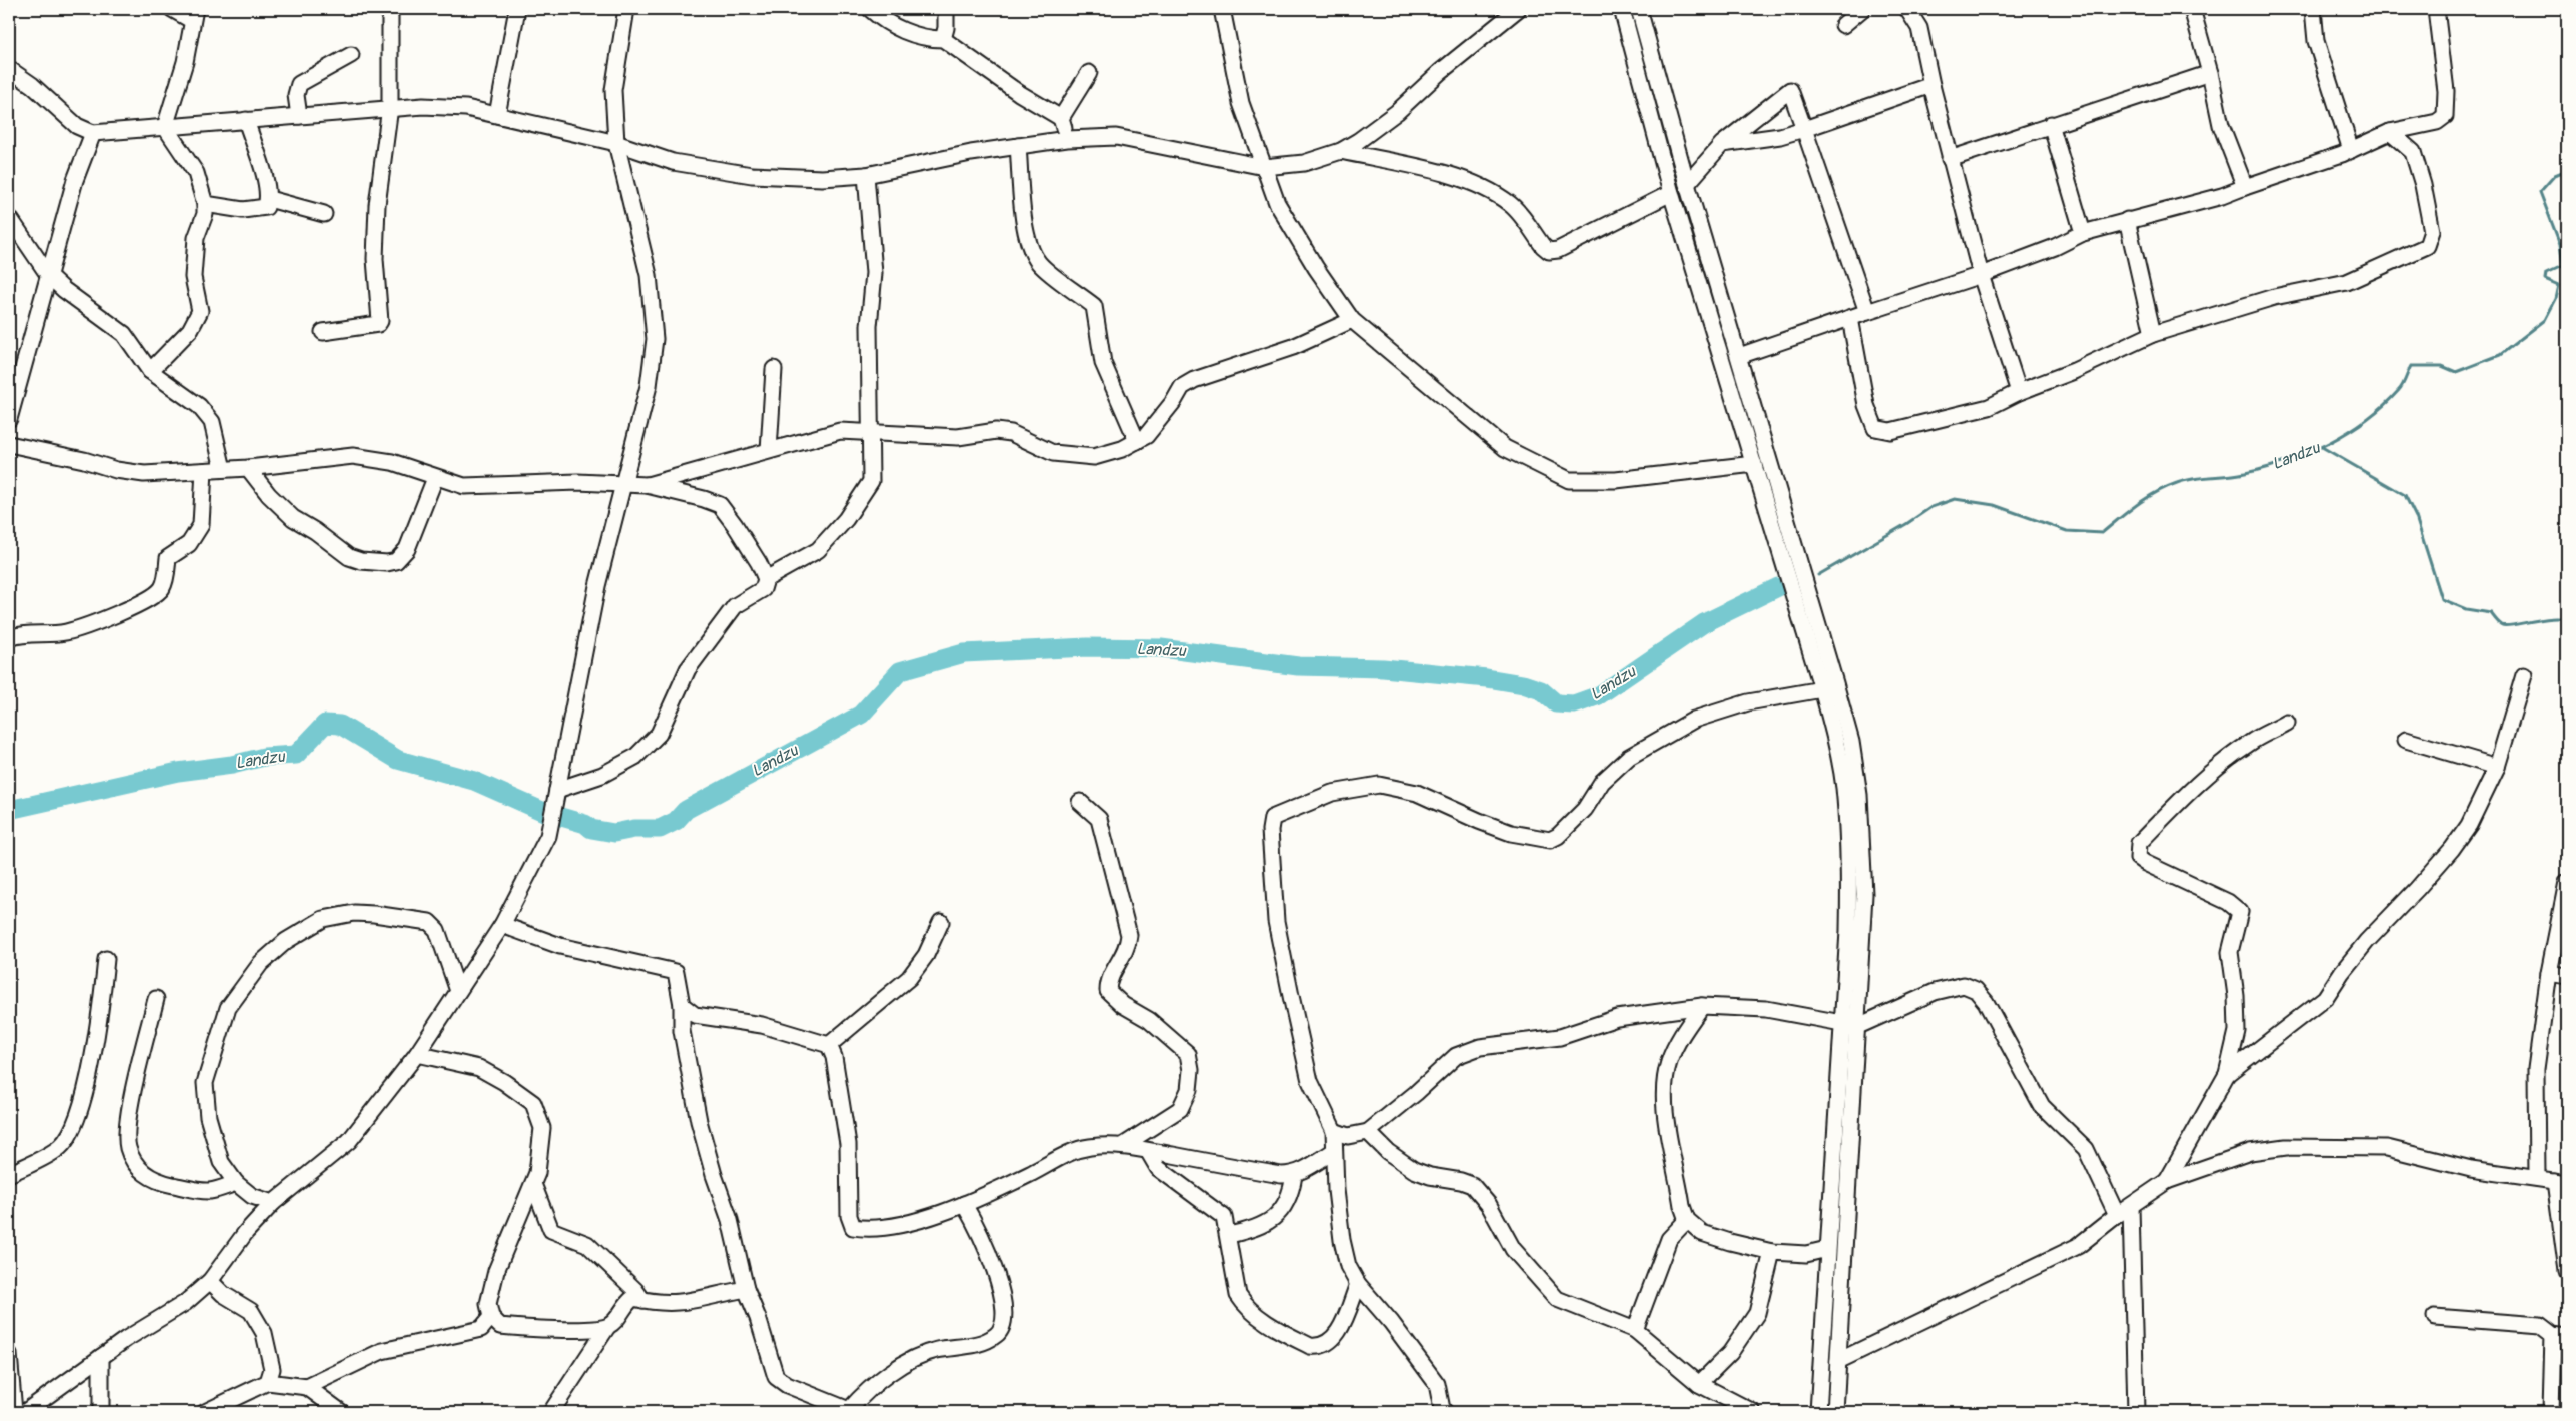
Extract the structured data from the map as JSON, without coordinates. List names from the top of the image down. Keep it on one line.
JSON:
{"water":["Landzu"]}
